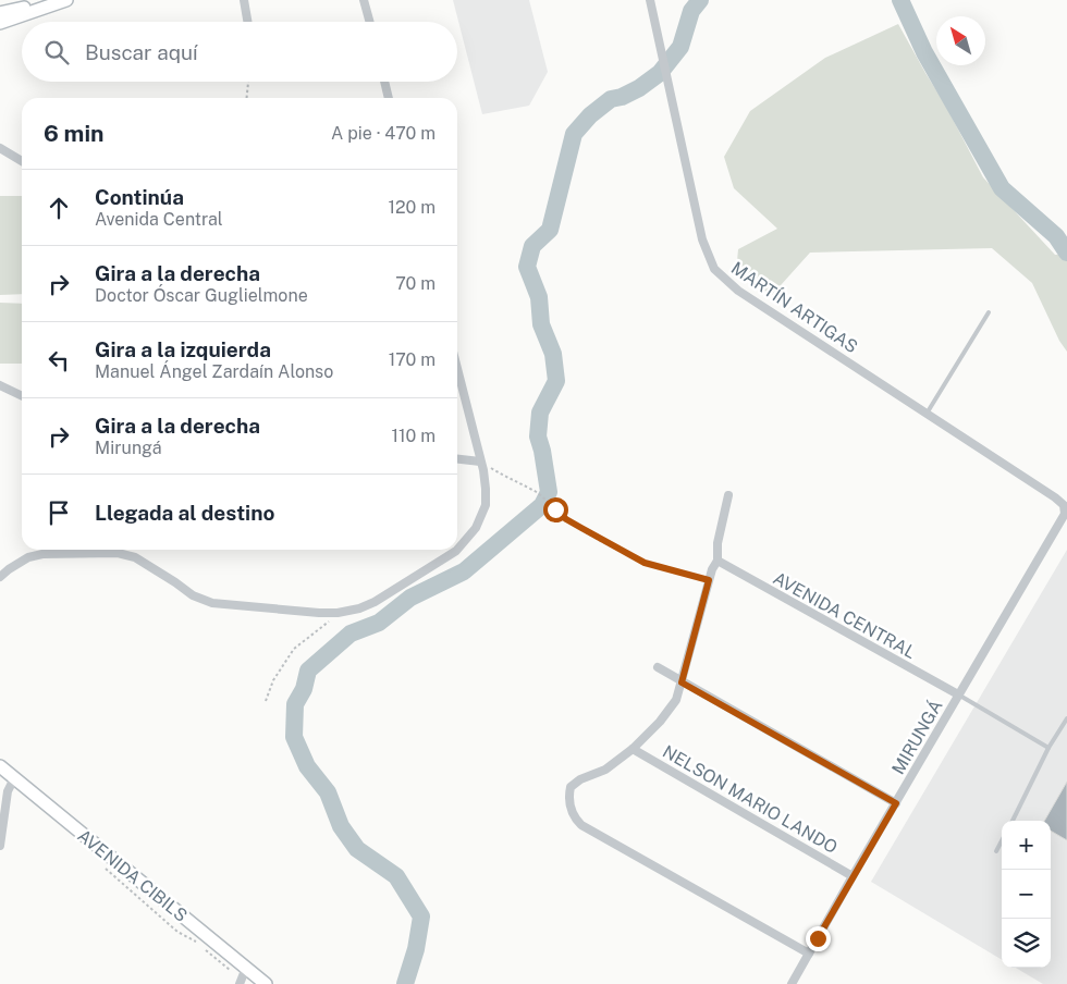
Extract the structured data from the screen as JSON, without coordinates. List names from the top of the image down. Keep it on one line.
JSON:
{"streets":{"street":["MARTÍN ARTIGAS","AVENIDA CENTRAL","MIRUNGÁ","NELSON MARIO LANDO","AVENIDA CIBILS"]},"crossings":[["MARTÍN ARTIGAS","MIRUNGÁ"],["AVENIDA CENTRAL","MIRUNGÁ"],["MIRUNGÁ","NELSON MARIO LANDO"]],"north":"top left","page":{"search":"Buscar aquí","heading":["6 min","A pie · 470 m"],"list":[["Continúa","Avenida Central","120 m"],["Gira a la derecha","Doctor Óscar Guglielmone","70 m"],["Gira a la izquierda","Manuel Ángel Zardaín Alonso","170 m"],["Gira a la derecha","Mirungá","110 m"],"Llegada al destino"],"map_buttons":["+","−"]}}
